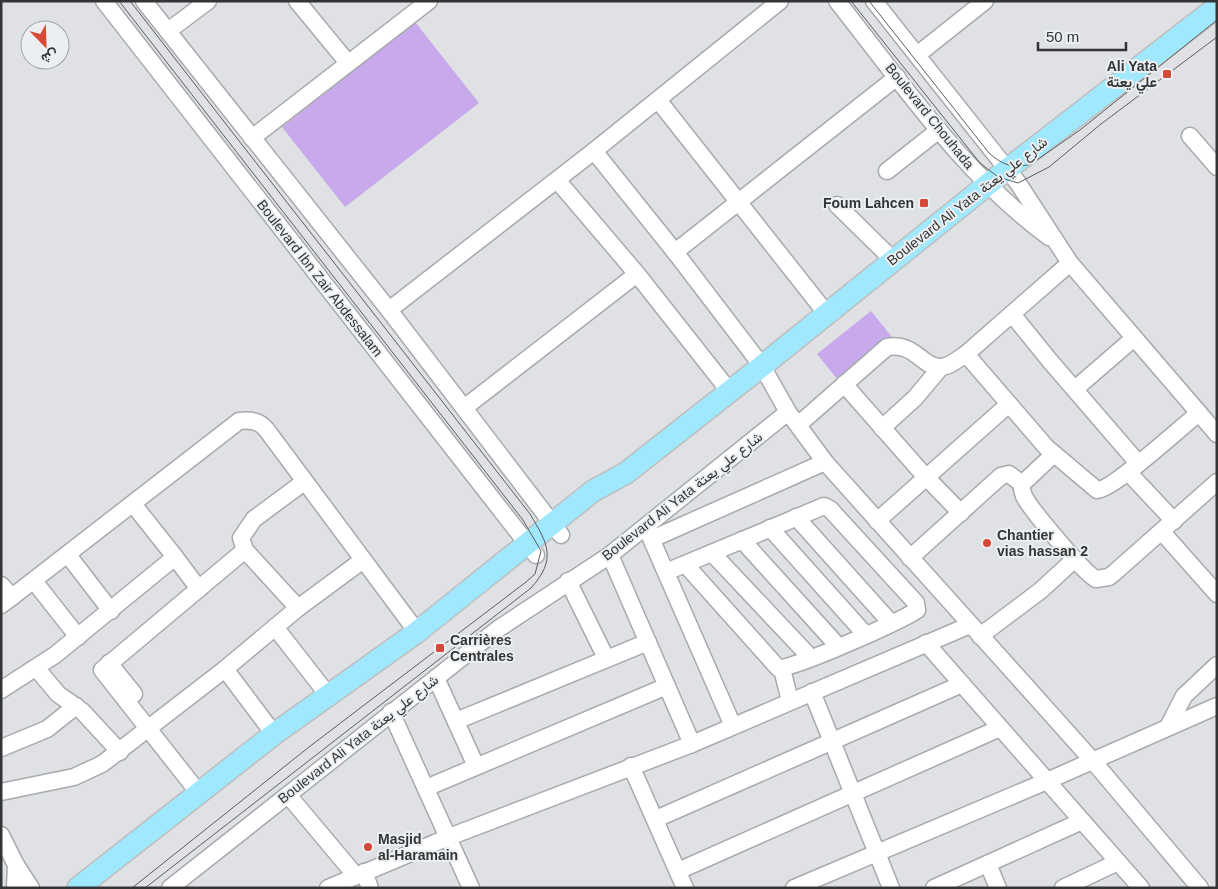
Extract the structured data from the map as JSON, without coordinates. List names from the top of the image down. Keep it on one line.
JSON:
{"streets":{"main road":["Boulevard Ali Yata شارع علي يعتة"],"street":["Boulevard Chouhada","Boulevard Ibn Zair Abdessalam"]},"crossings":[["Boulevard Chouhada","Boulevard Ali Yata شارع علي يعتة"],["Boulevard Ali Yata شارع علي يعتة","Boulevard Ibn Zair Abdessalam"]],"places":{"transit":["Ali Yata علي يعتة","Foum Lahcen","Carrières Centrales"],"other":["Chantier vias hassan 2","Masjid al-Haramain"]},"scale_bar":"50 m","north":"bottom right"}
